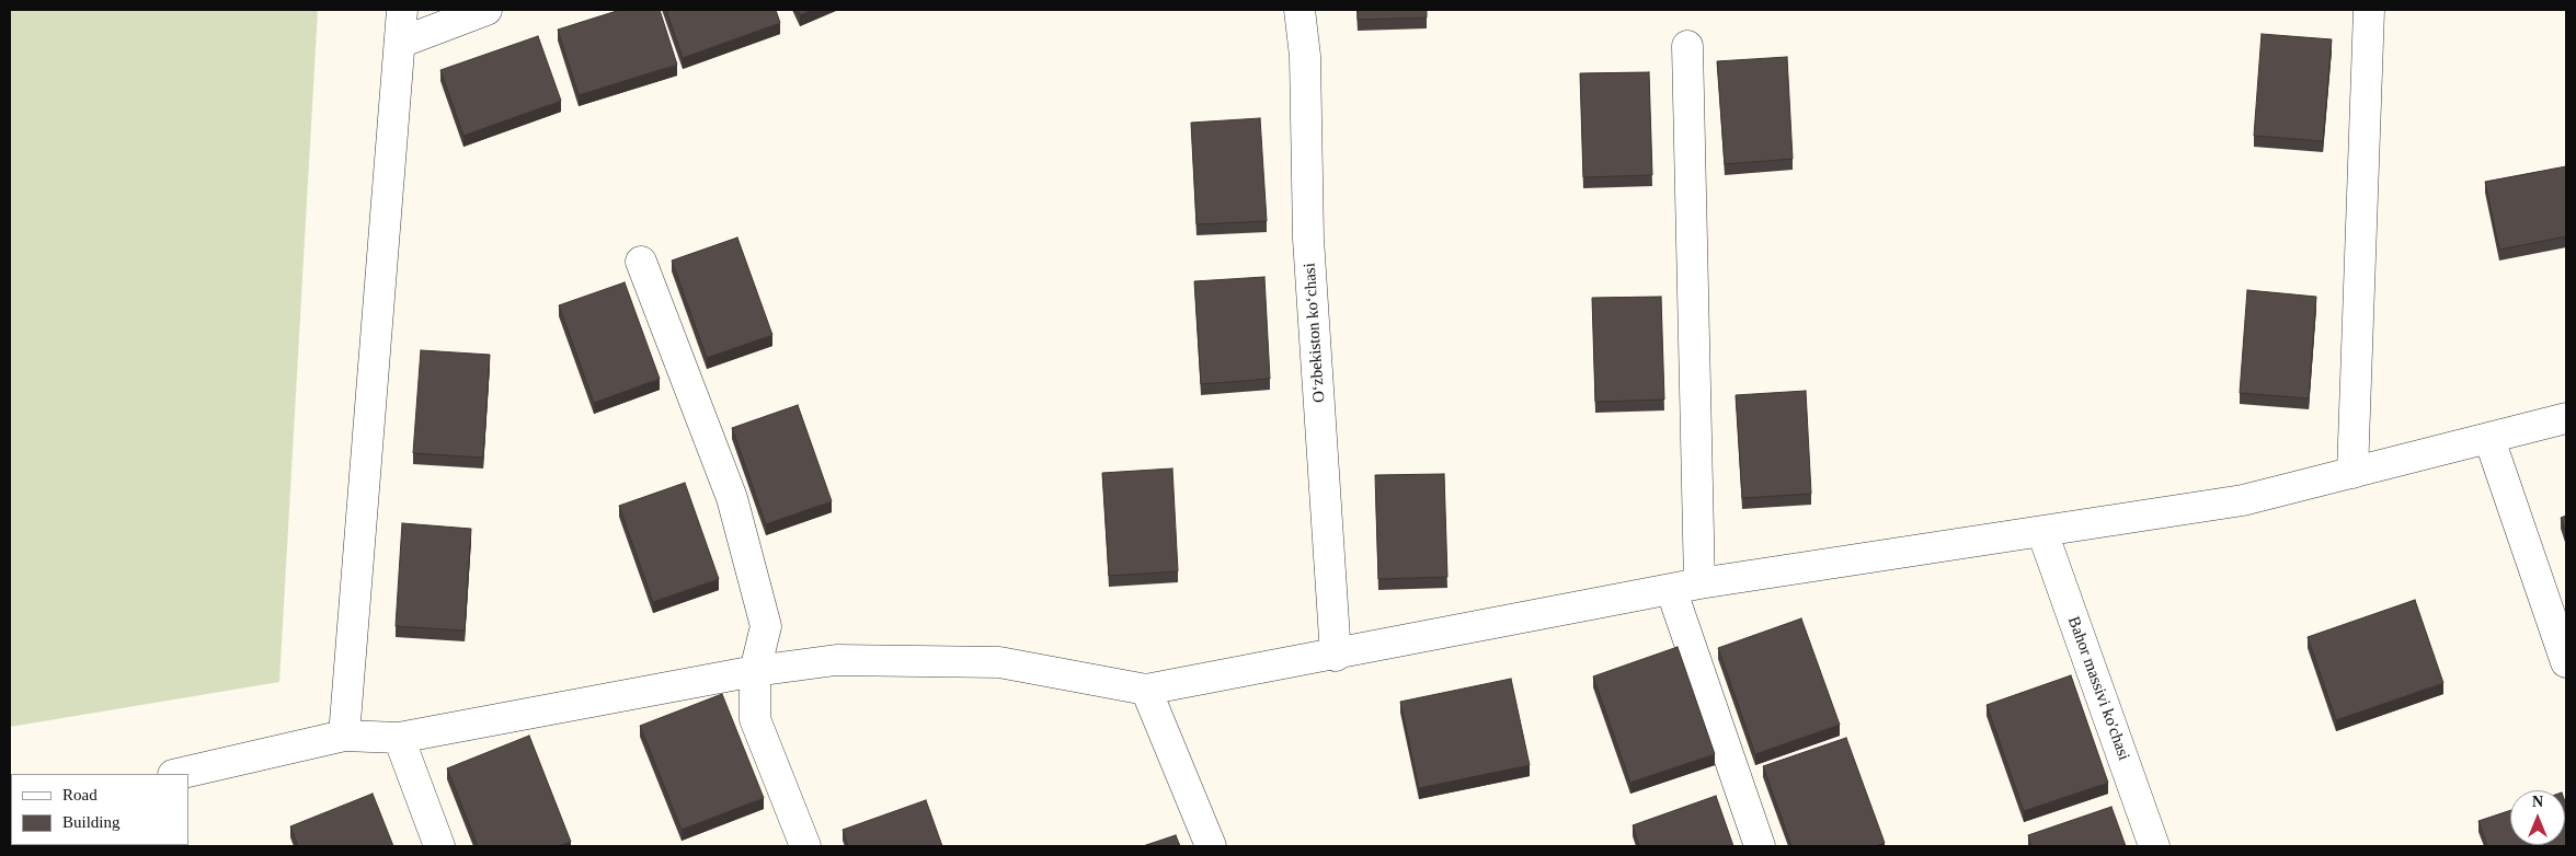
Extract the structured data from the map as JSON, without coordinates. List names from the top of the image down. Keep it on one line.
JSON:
{"streets":{"street":["O‘zbekiston ko‘chasi","Bahor massivi ko'chasi"]},"legend":["Road","Building"],"north":"top"}
